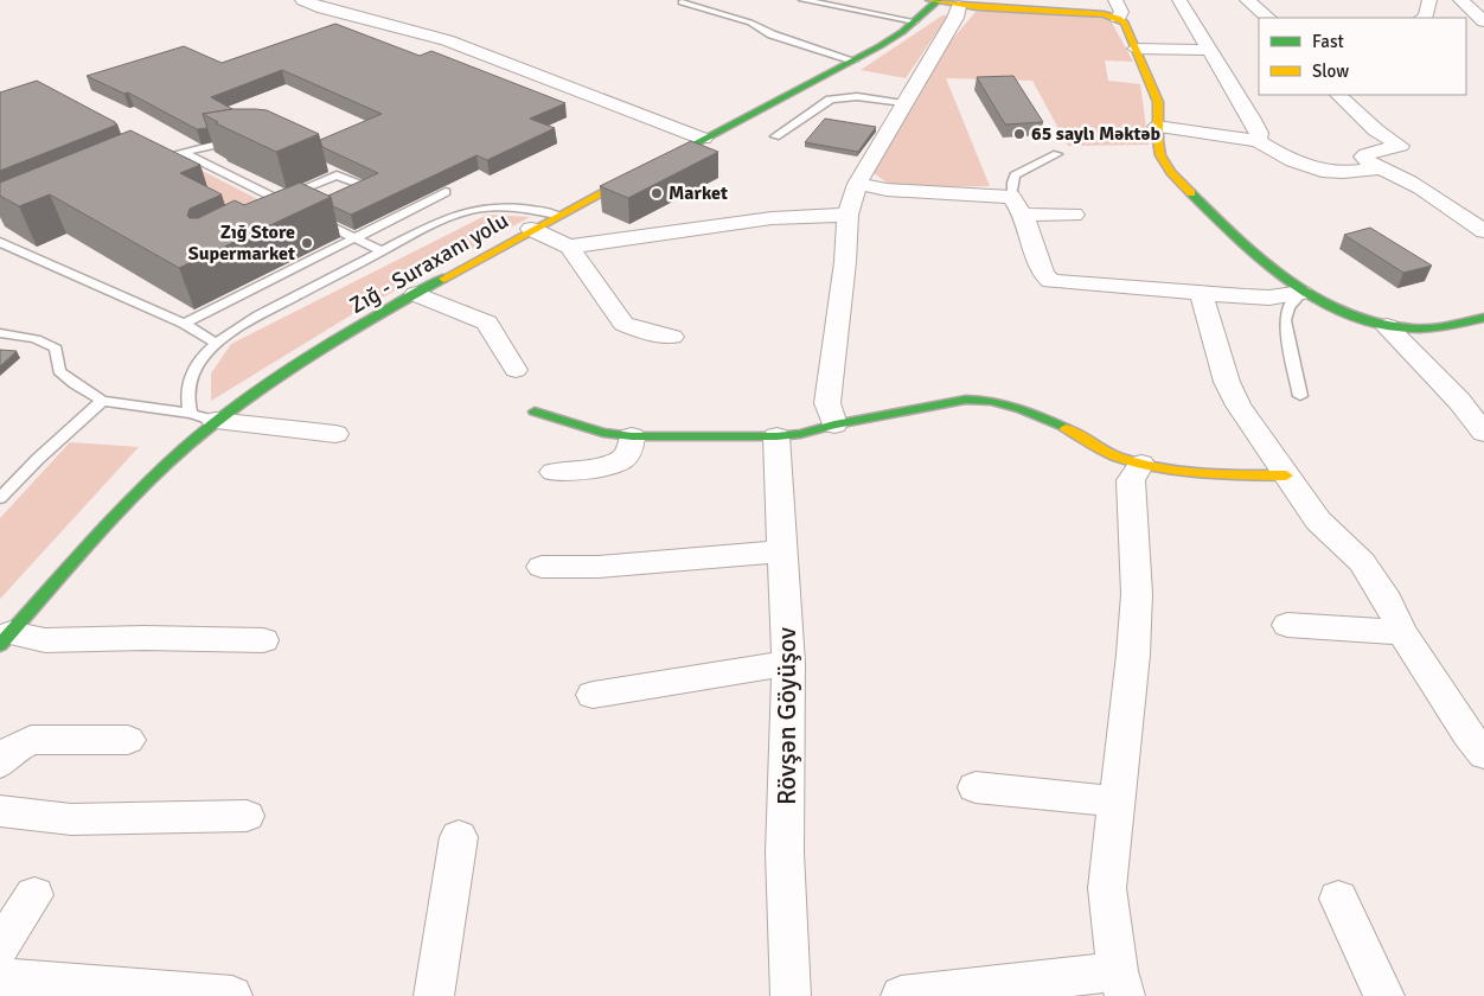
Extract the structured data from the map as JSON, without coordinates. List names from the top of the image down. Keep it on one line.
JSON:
{"streets":{"street":["Zığ - Suraxanı yolu","Rövşən Göyüşov"]},"places":["65 saylı Məktəb","Market","Zığ Store Supermarket"],"legend":["Fast","Slow"]}
